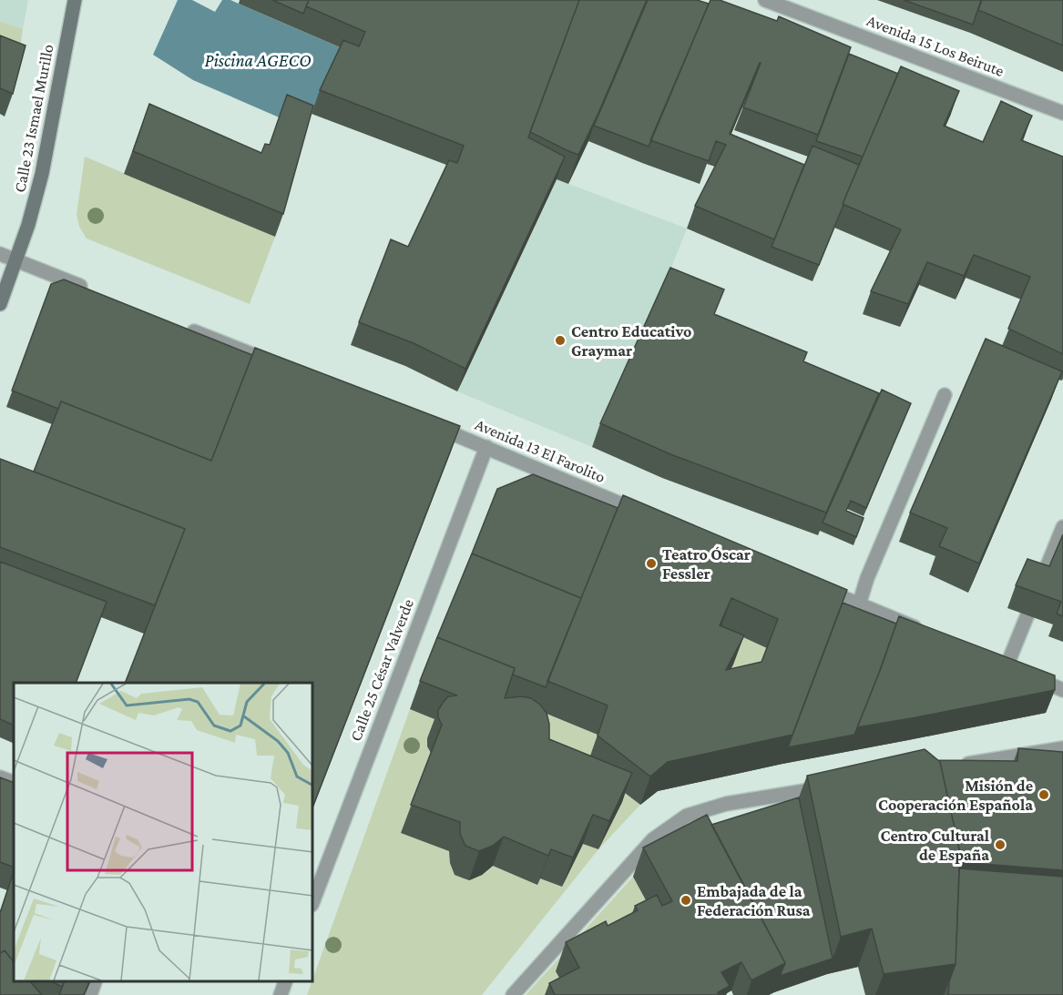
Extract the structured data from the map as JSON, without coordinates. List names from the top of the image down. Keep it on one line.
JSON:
{"streets":{"main road":["Calle 23 Ismael Murillo"],"street":["Avenida 15 Los Beirute","Avenida 13 El Farolito","Calle 25 César Valverde"]},"crossings":[["Avenida 13 El Farolito","Calle 25 César Valverde"]],"water":["Piscina AGECO"],"places":["Centro Educativo Graymar","Teatro Óscar Fessler","Misión de Cooperación Española","Centro Cultural de España","Embajada de la Federación Rusa"]}
